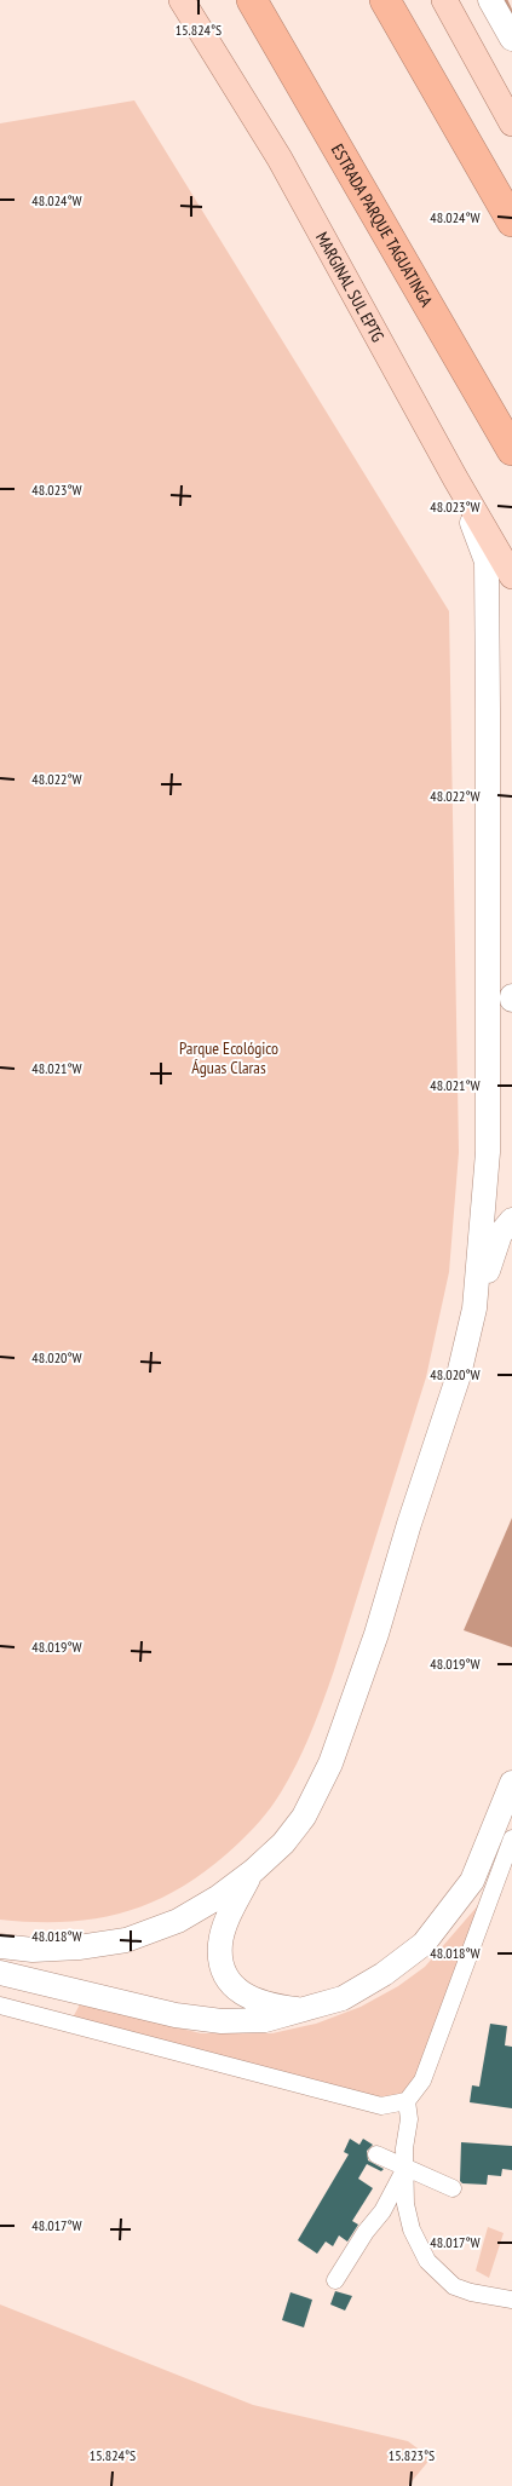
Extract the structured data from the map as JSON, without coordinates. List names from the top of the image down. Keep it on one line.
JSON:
{"streets":{"highway":["ESTRADA PARQUE TAGUATINGA"],"main road":["MARGINAL SUL EPTG"]},"parks":["Parque Ecológico Águas Claras"],"coordinates":["15.824°S","48.024°W","48.023°W","48.022°W","48.021°W","48.020°W","48.019°W","48.018°W","48.017°W","15.823°S"]}
